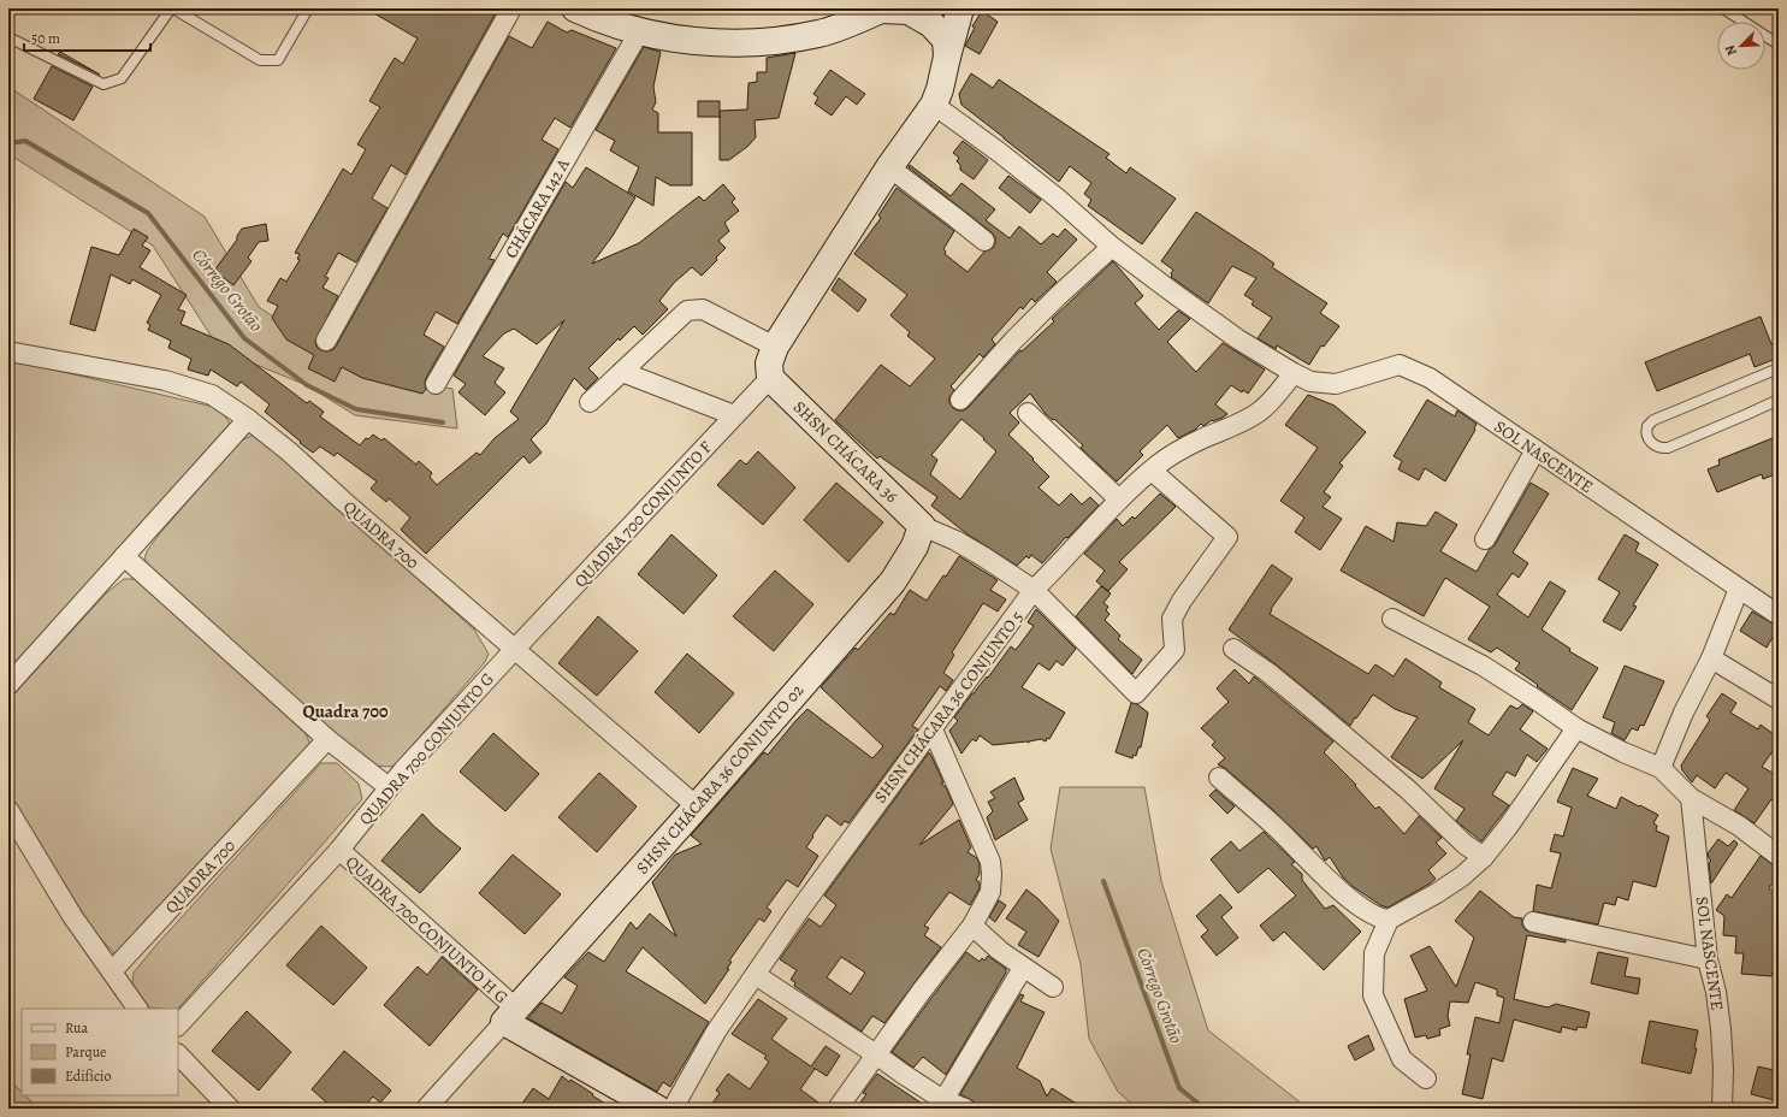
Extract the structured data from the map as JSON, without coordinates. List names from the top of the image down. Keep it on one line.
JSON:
{"streets":{"street":["CHÁCARA 142 A","SHSN CHÁCARA 36","SOL NASCENTE","QUADRA 700 CONJUNTO F","QUADRA 700","SHSN CHÁCARA 36 CONJUNTO 5","QUADRA 700 CONJUNTO G","SHSN CHÁCARA 36 CONJUNTO 02","QUADRA 700 CONJUNTO H G"]},"crossings":[["SHSN CHÁCARA 36","QUADRA 700 CONJUNTO F"],["SHSN CHÁCARA 36","SHSN CHÁCARA 36 CONJUNTO 02"],["SOL NASCENTE","SHSN CHÁCARA 36 CONJUNTO 5"],["QUADRA 700 CONJUNTO F","QUADRA 700"],["QUADRA 700 CONJUNTO F","QUADRA 700 CONJUNTO G"],["QUADRA 700","QUADRA 700 CONJUNTO G"],["QUADRA 700","SHSN CHÁCARA 36 CONJUNTO 02"],["QUADRA 700 CONJUNTO G","QUADRA 700 CONJUNTO H G"],["SHSN CHÁCARA 36 CONJUNTO 02","QUADRA 700 CONJUNTO H G"]],"districts":["Quadra 700"],"water":["Córrego Grotão"],"legend":["Rua","Parque","Edifício"],"scale_bar":"50 m","north":"bottom left"}
